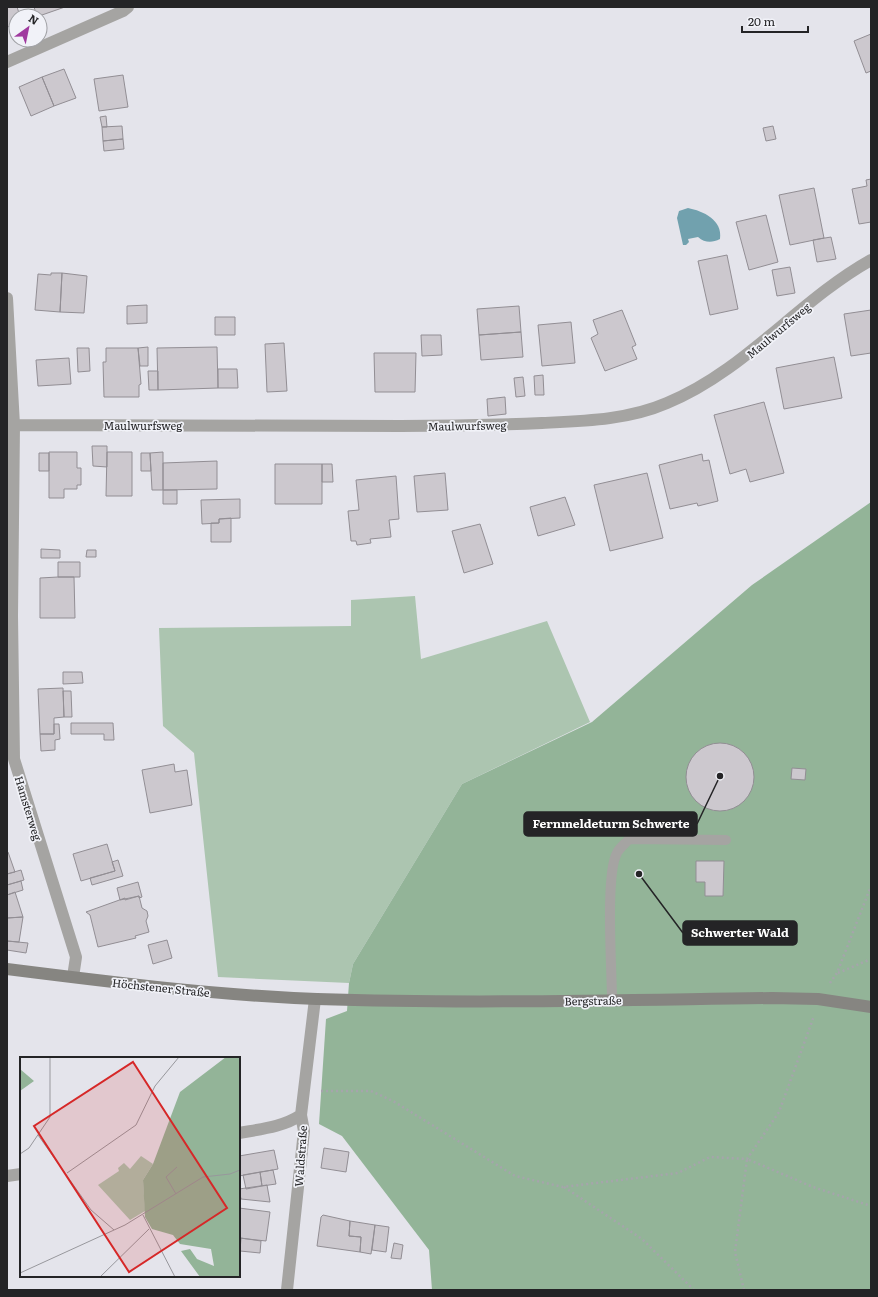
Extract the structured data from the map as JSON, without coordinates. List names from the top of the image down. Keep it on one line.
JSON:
{"streets":{"main road":["Höchstener Straße","Bergstraße"],"street":["Maulwurfsweg","Hamsterweg","Waldstraße"]},"crossings":[["Maulwurfsweg","Hamsterweg"],["Hamsterweg","Höchstener Straße"],["Höchstener Straße","Bergstraße"],["Höchstener Straße","Waldstraße"],["Bergstraße","Waldstraße"]],"places":["Fernmeldeturm Schwerte","Schwerter Wald"],"scale_bar":"20 m","north":"top right"}
